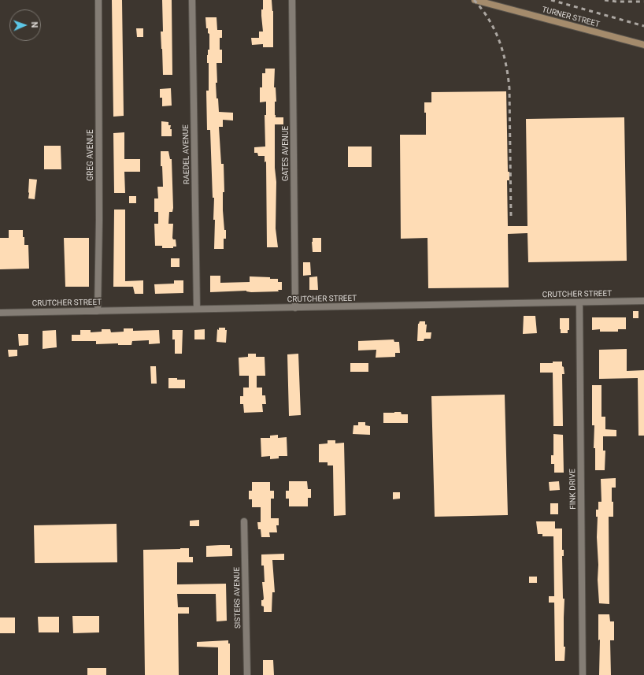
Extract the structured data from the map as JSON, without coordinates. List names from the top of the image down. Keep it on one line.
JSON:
{"streets":{"street":["TURNER STREET","GATES AVENUE","RAEDEL AVENUE","GREG AVENUE","CRUTCHER STREET","FINK DRIVE","SISTERS AVENUE"]},"crossings":[["GATES AVENUE","CRUTCHER STREET"],["RAEDEL AVENUE","CRUTCHER STREET"],["GREG AVENUE","CRUTCHER STREET"],["CRUTCHER STREET","FINK DRIVE"]],"north":"right"}
